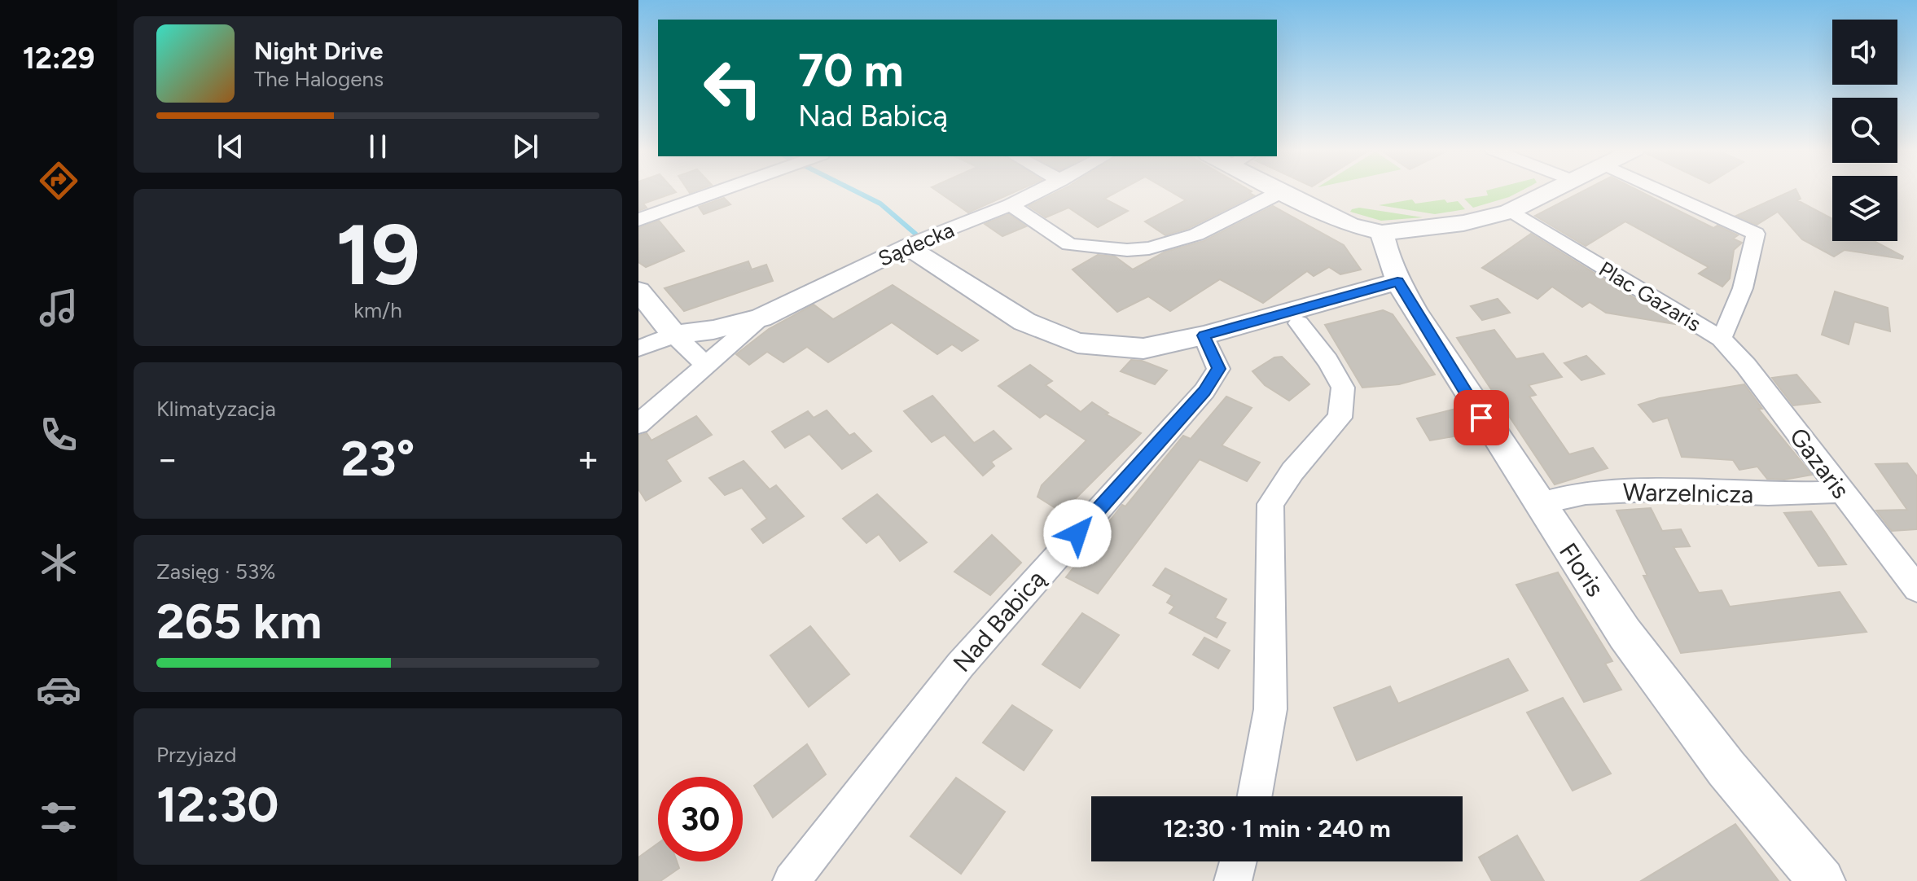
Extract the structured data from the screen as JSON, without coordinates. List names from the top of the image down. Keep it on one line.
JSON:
{"streets":{"street":["Sądecka","Plac Gazaris","Gazaris","Warzelnicza","Floris","Nad Babicą"]},"crossings":[["Plac Gazaris","Gazaris"],["Gazaris","Warzelnicza"],["Warzelnicza","Floris"]],"page":{"tabs":"12:29","turn":["70 m","Nad Babicą"],"song":["Night Drive","The Halogens"],"tile":[["19","km/h"],"Klimatyzacja",["Zasięg · 53%","265 km"],["Przyjazd","12:30"]],"heat":["−","23°","+"],"limit":"30","trip":"12:30 · 1 min · 240 m"}}
